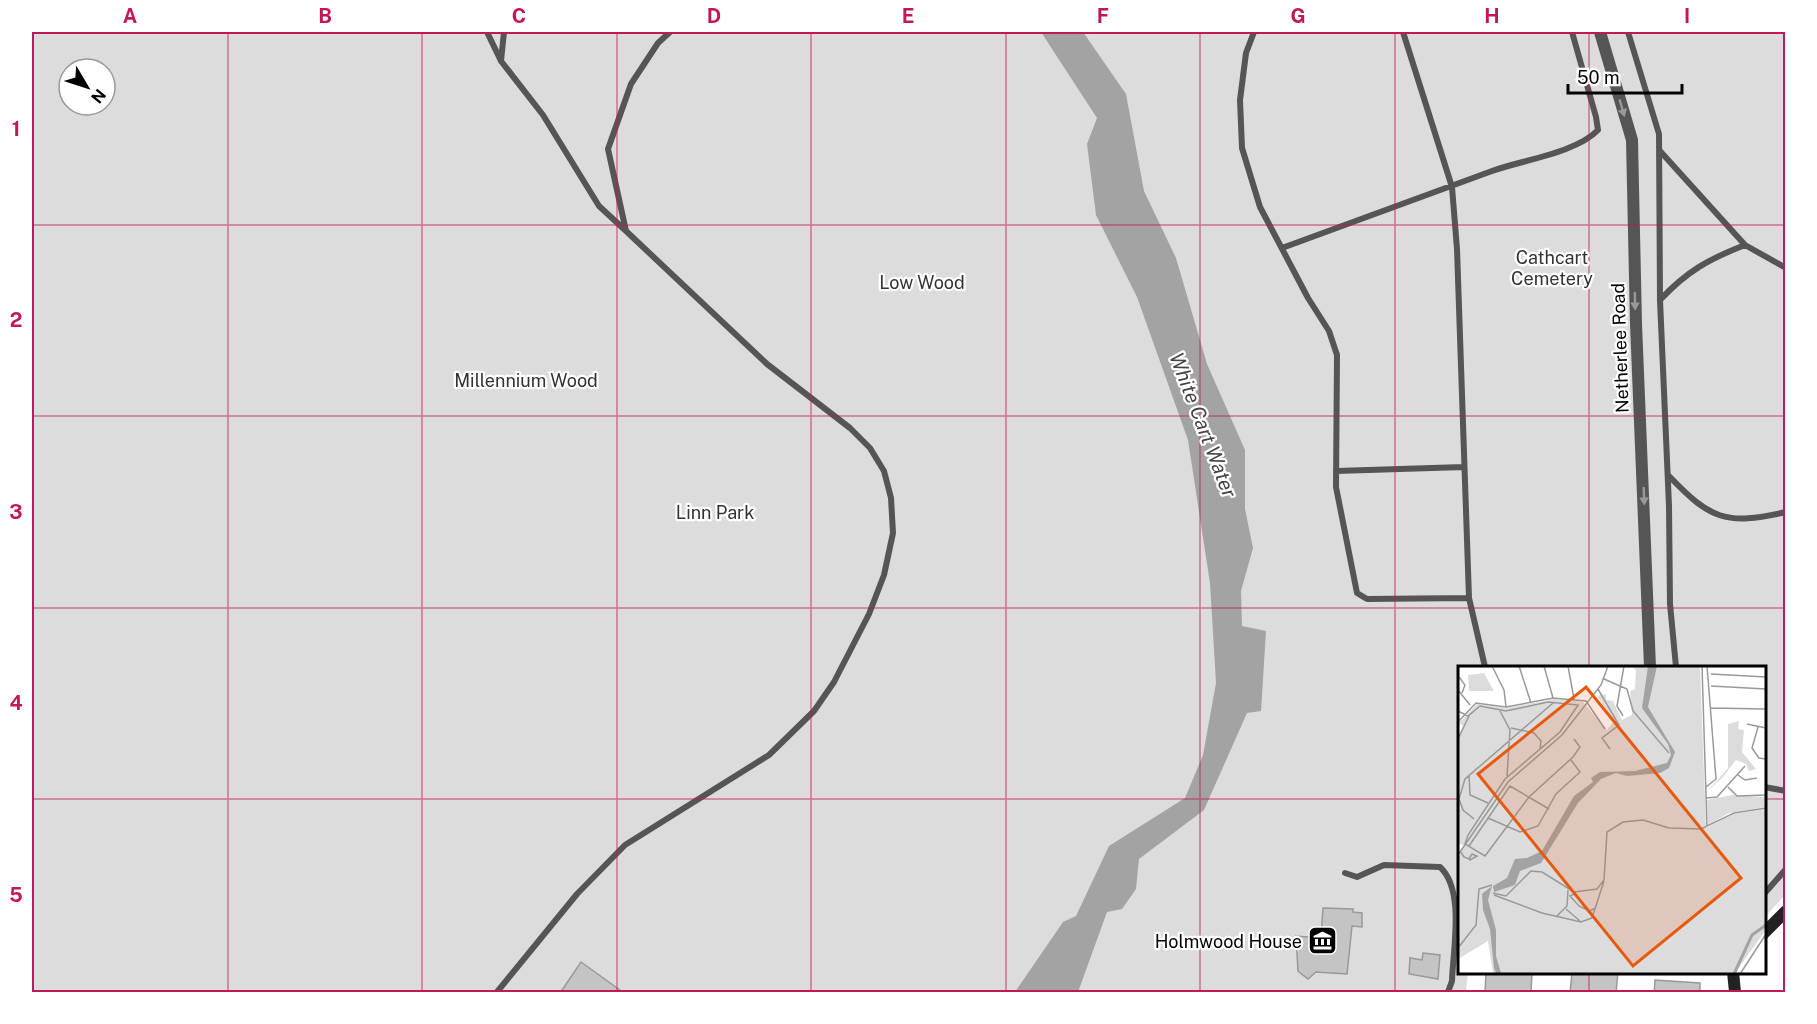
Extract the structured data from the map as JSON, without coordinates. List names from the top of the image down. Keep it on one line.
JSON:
{"streets":{"street":["Netherlee Road"]},"one_way":["Netherlee Road"],"water":["White Cart Water"],"parks":["Cathcart Cemetery","Low Wood","Millennium Wood","Linn Park"],"places":{"museum":["Holmwood House"]},"scale_bar":"50 m","north":"bottom right","grid":{"columns":["A","B","C","D","E","F","G","H","I"],"rows":["1","2","3","4","5"]}}
